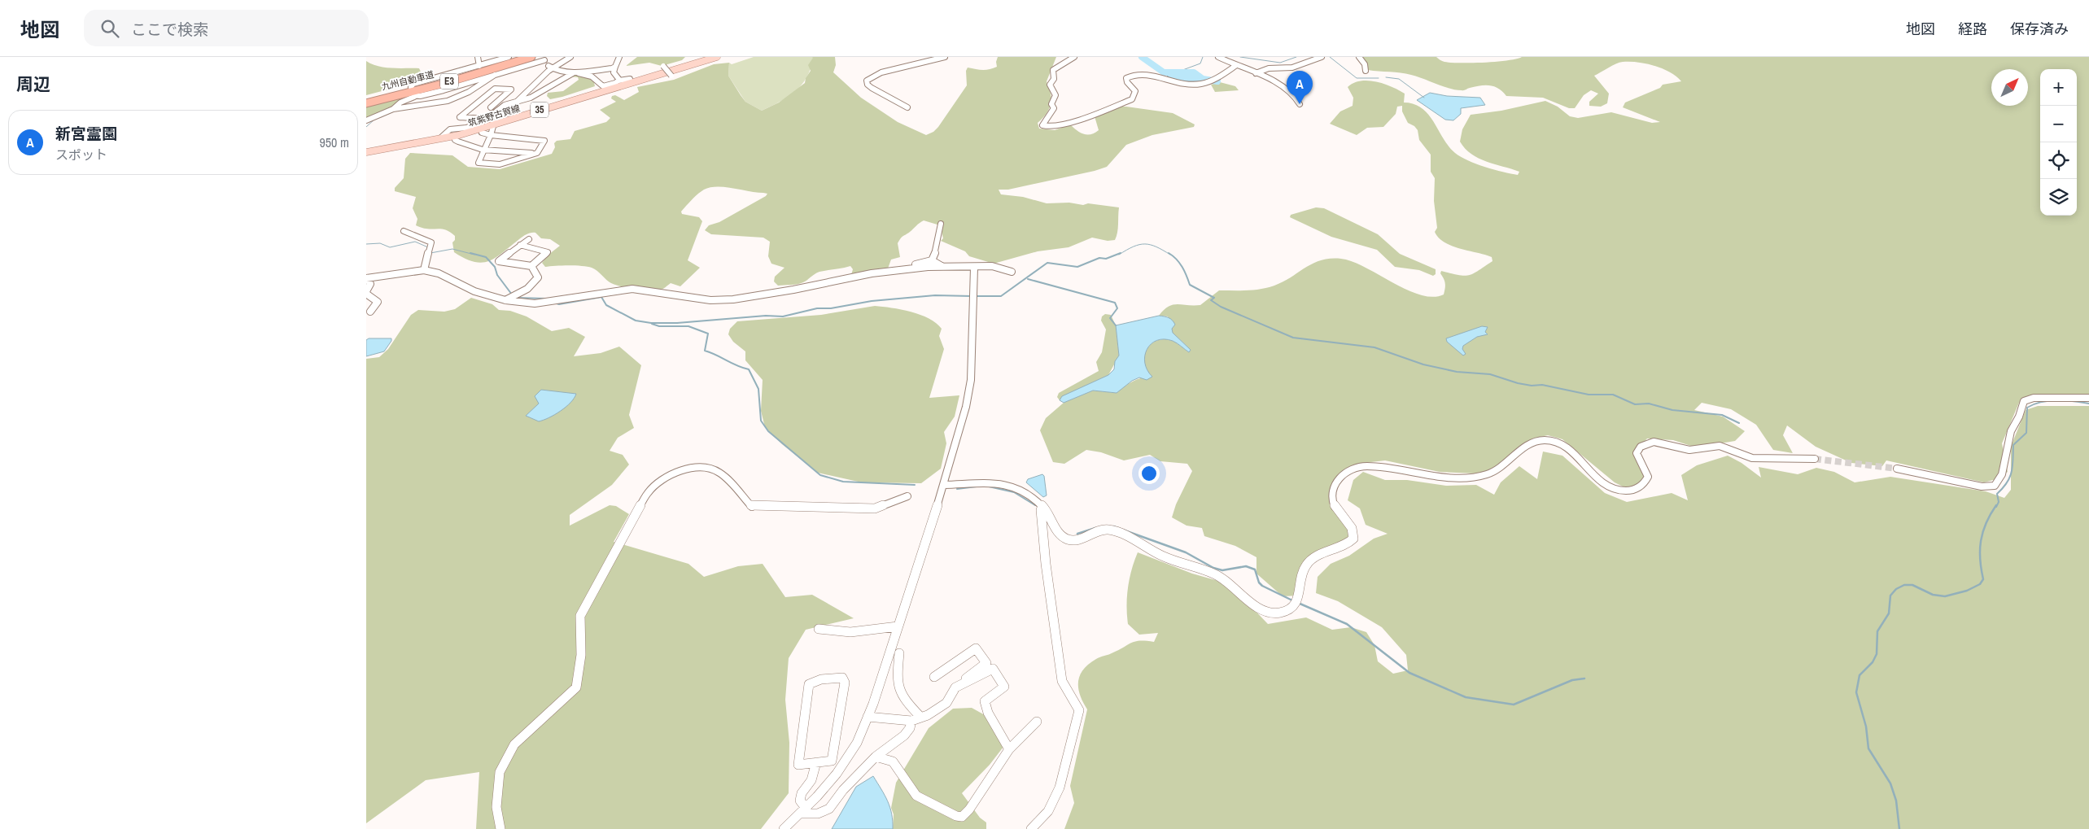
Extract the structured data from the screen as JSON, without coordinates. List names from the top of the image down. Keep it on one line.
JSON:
{"streets":{"highway":["九州自動車道","E3"],"main road":["35","筑紫野古賀線"]},"north":"top right","page":{"header":"地図","search":"ここで検索","nav":["地図","経路","保存済み"],"heading":"周辺","map_buttons":["+","−"],"pins":"A","list":[{"mark":"A","name":"新宮霊園","note":"スポット","value":"950 m"}]}}
